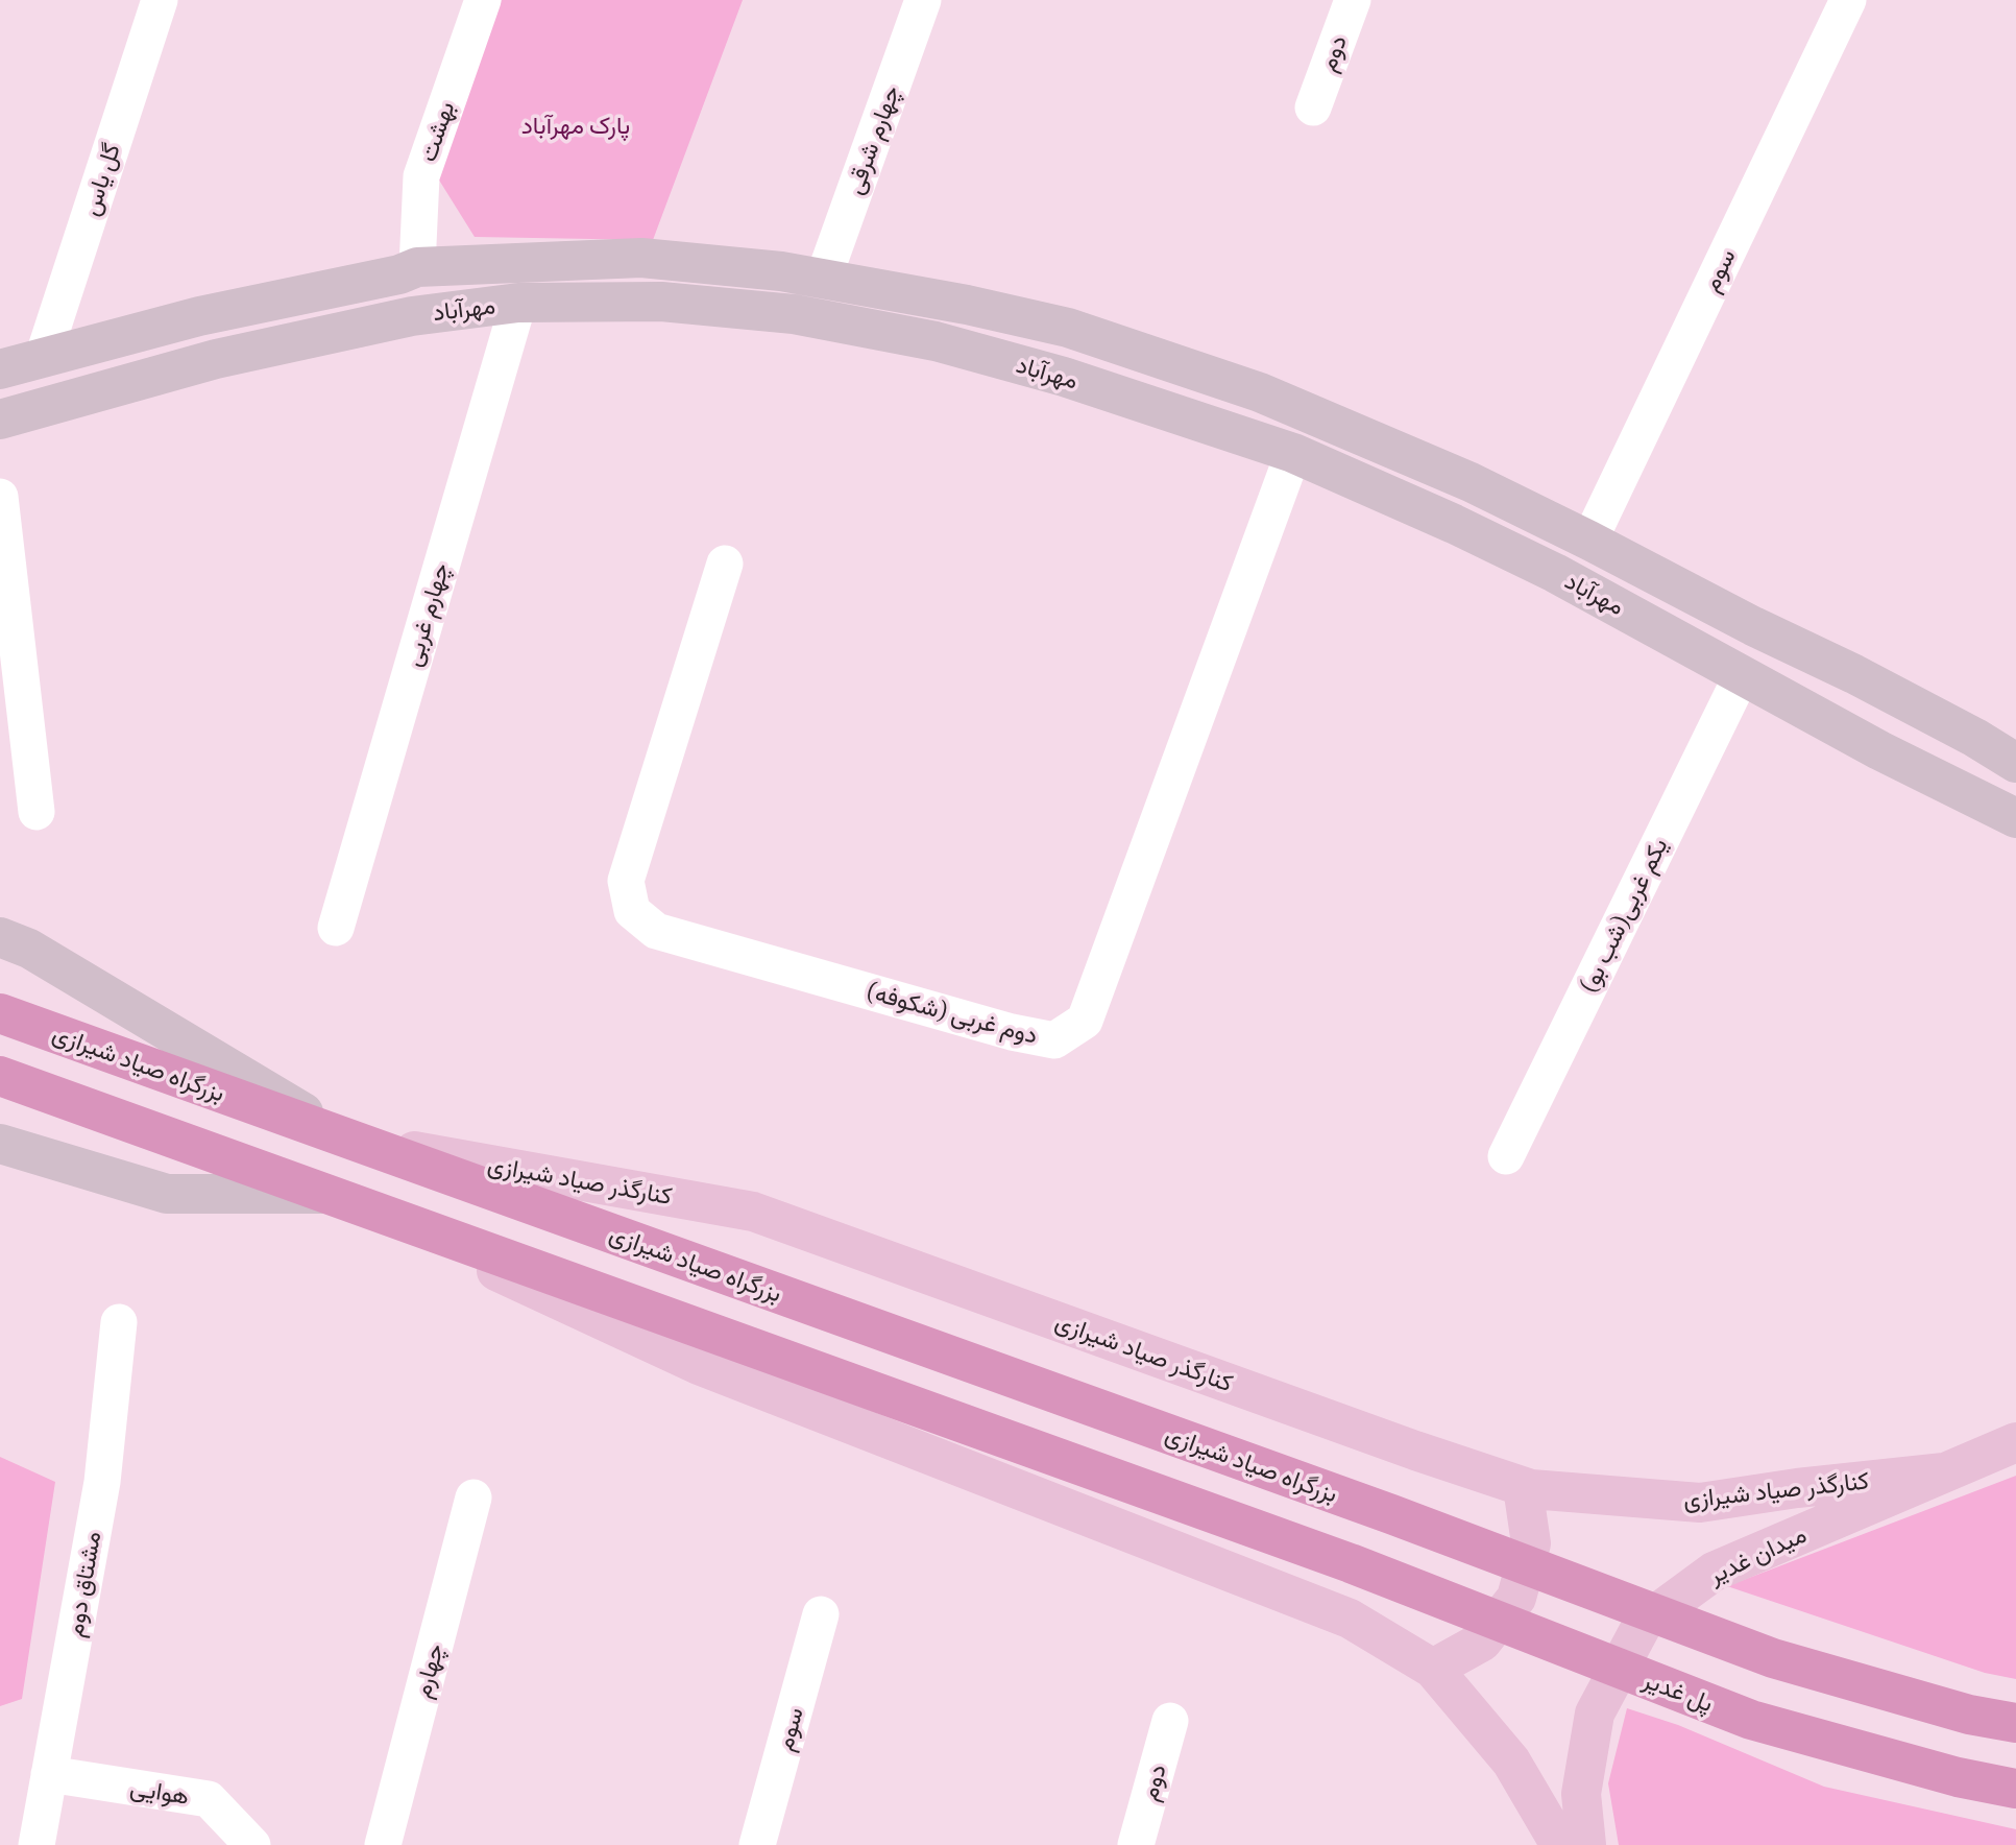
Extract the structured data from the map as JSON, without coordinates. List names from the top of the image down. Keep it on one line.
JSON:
{"streets":{"highway":["بزرگراه صیاد شیرازی","پل غدیر"],"main road":["مهرآباد","کنارگذر صیاد شیرازی","میدان غدیر"],"street":["دوم","بهشت","چهارم شرقی","گل یاس","سوم","چهارم غربی","یکم غربی(شب بو)","دوم غربی (شکوفه)","مشتاق دوم","چهارم","هوایی"]},"crossings":[["بهشت","مهرآباد"],["چهارم شرقی","مهرآباد"],["گل یاس","مهرآباد"],["سوم","مهرآباد"],["مهرآباد","چهارم غربی"],["مهرآباد","یکم غربی(شب بو)"],["مهرآباد","دوم غربی (شکوفه)"],["بزرگراه صیاد شیرازی","کنارگذر صیاد شیرازی"],["کنارگذر صیاد شیرازی","میدان غدیر"],["مشتاق دوم","هوایی"]],"parks":["پارک مهرآباد"]}
